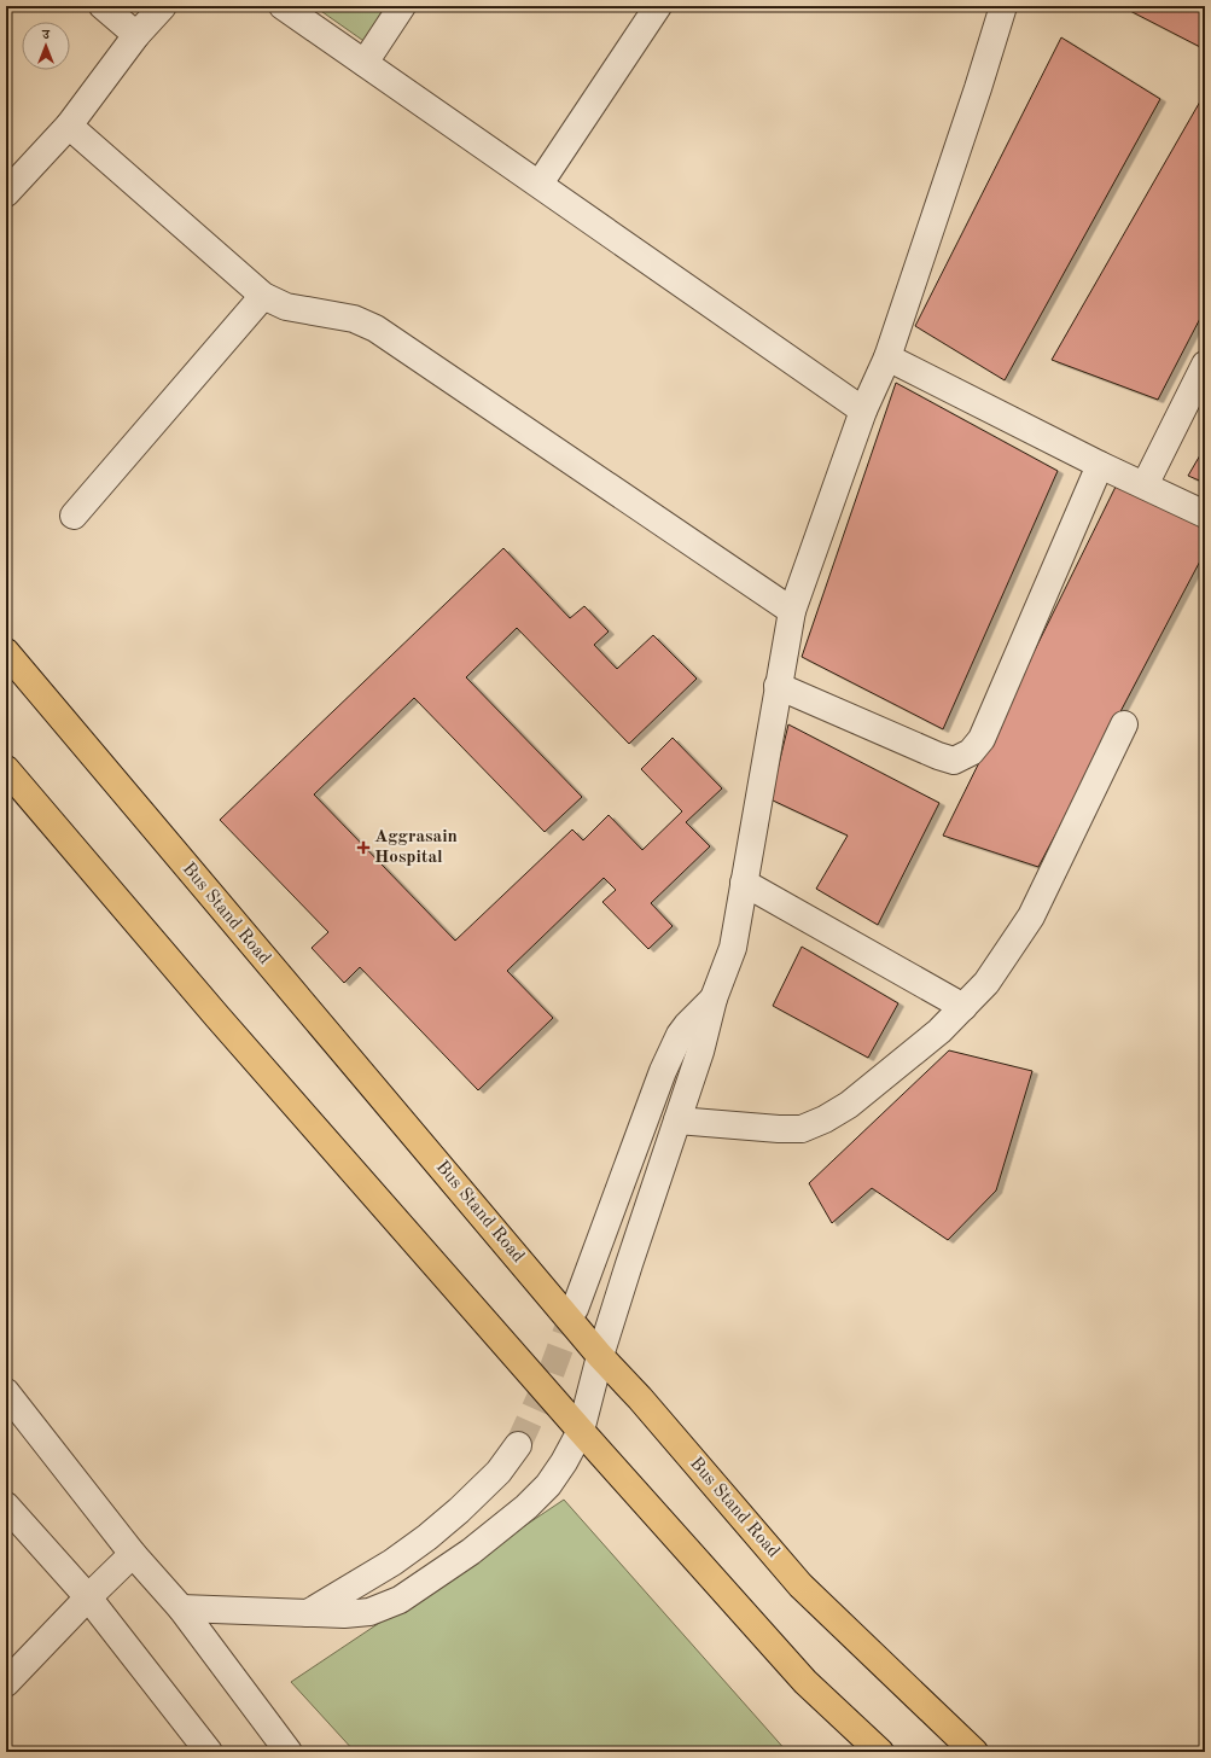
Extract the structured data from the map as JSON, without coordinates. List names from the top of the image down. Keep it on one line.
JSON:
{"streets":{"main road":["Bus Stand Road"]},"places":{"health":["Aggrasain Hospital"]},"north":"top"}
